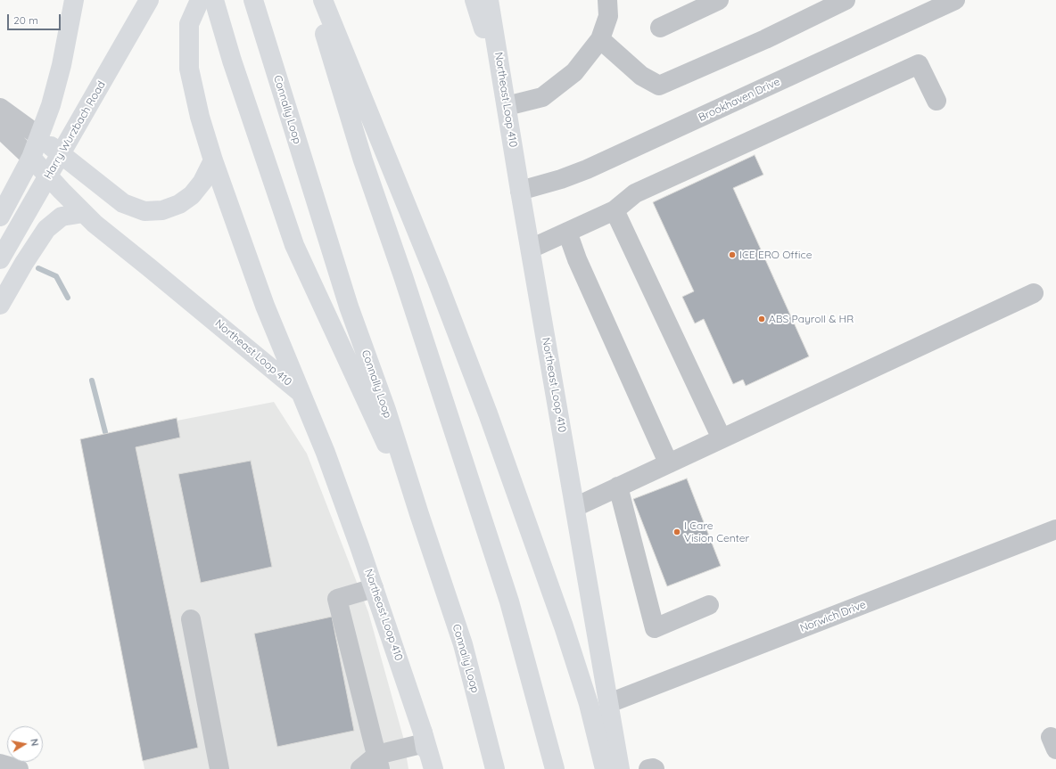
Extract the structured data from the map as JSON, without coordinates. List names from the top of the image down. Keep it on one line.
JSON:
{"streets":{"main road":["Northeast Loop 410","Connally Loop","Harry Wurzbach Road"],"street":["Brookhaven Drive","Norwich Drive"]},"crossings":[["Northeast Loop 410","Brookhaven Drive"],["Northeast Loop 410","Harry Wurzbach Road"],["Northeast Loop 410","Norwich Drive"]],"places":["ICE ERO Office","ABS Payroll & HR","I Care Vision Center"],"scale_bar":"20 m","north":"right"}
